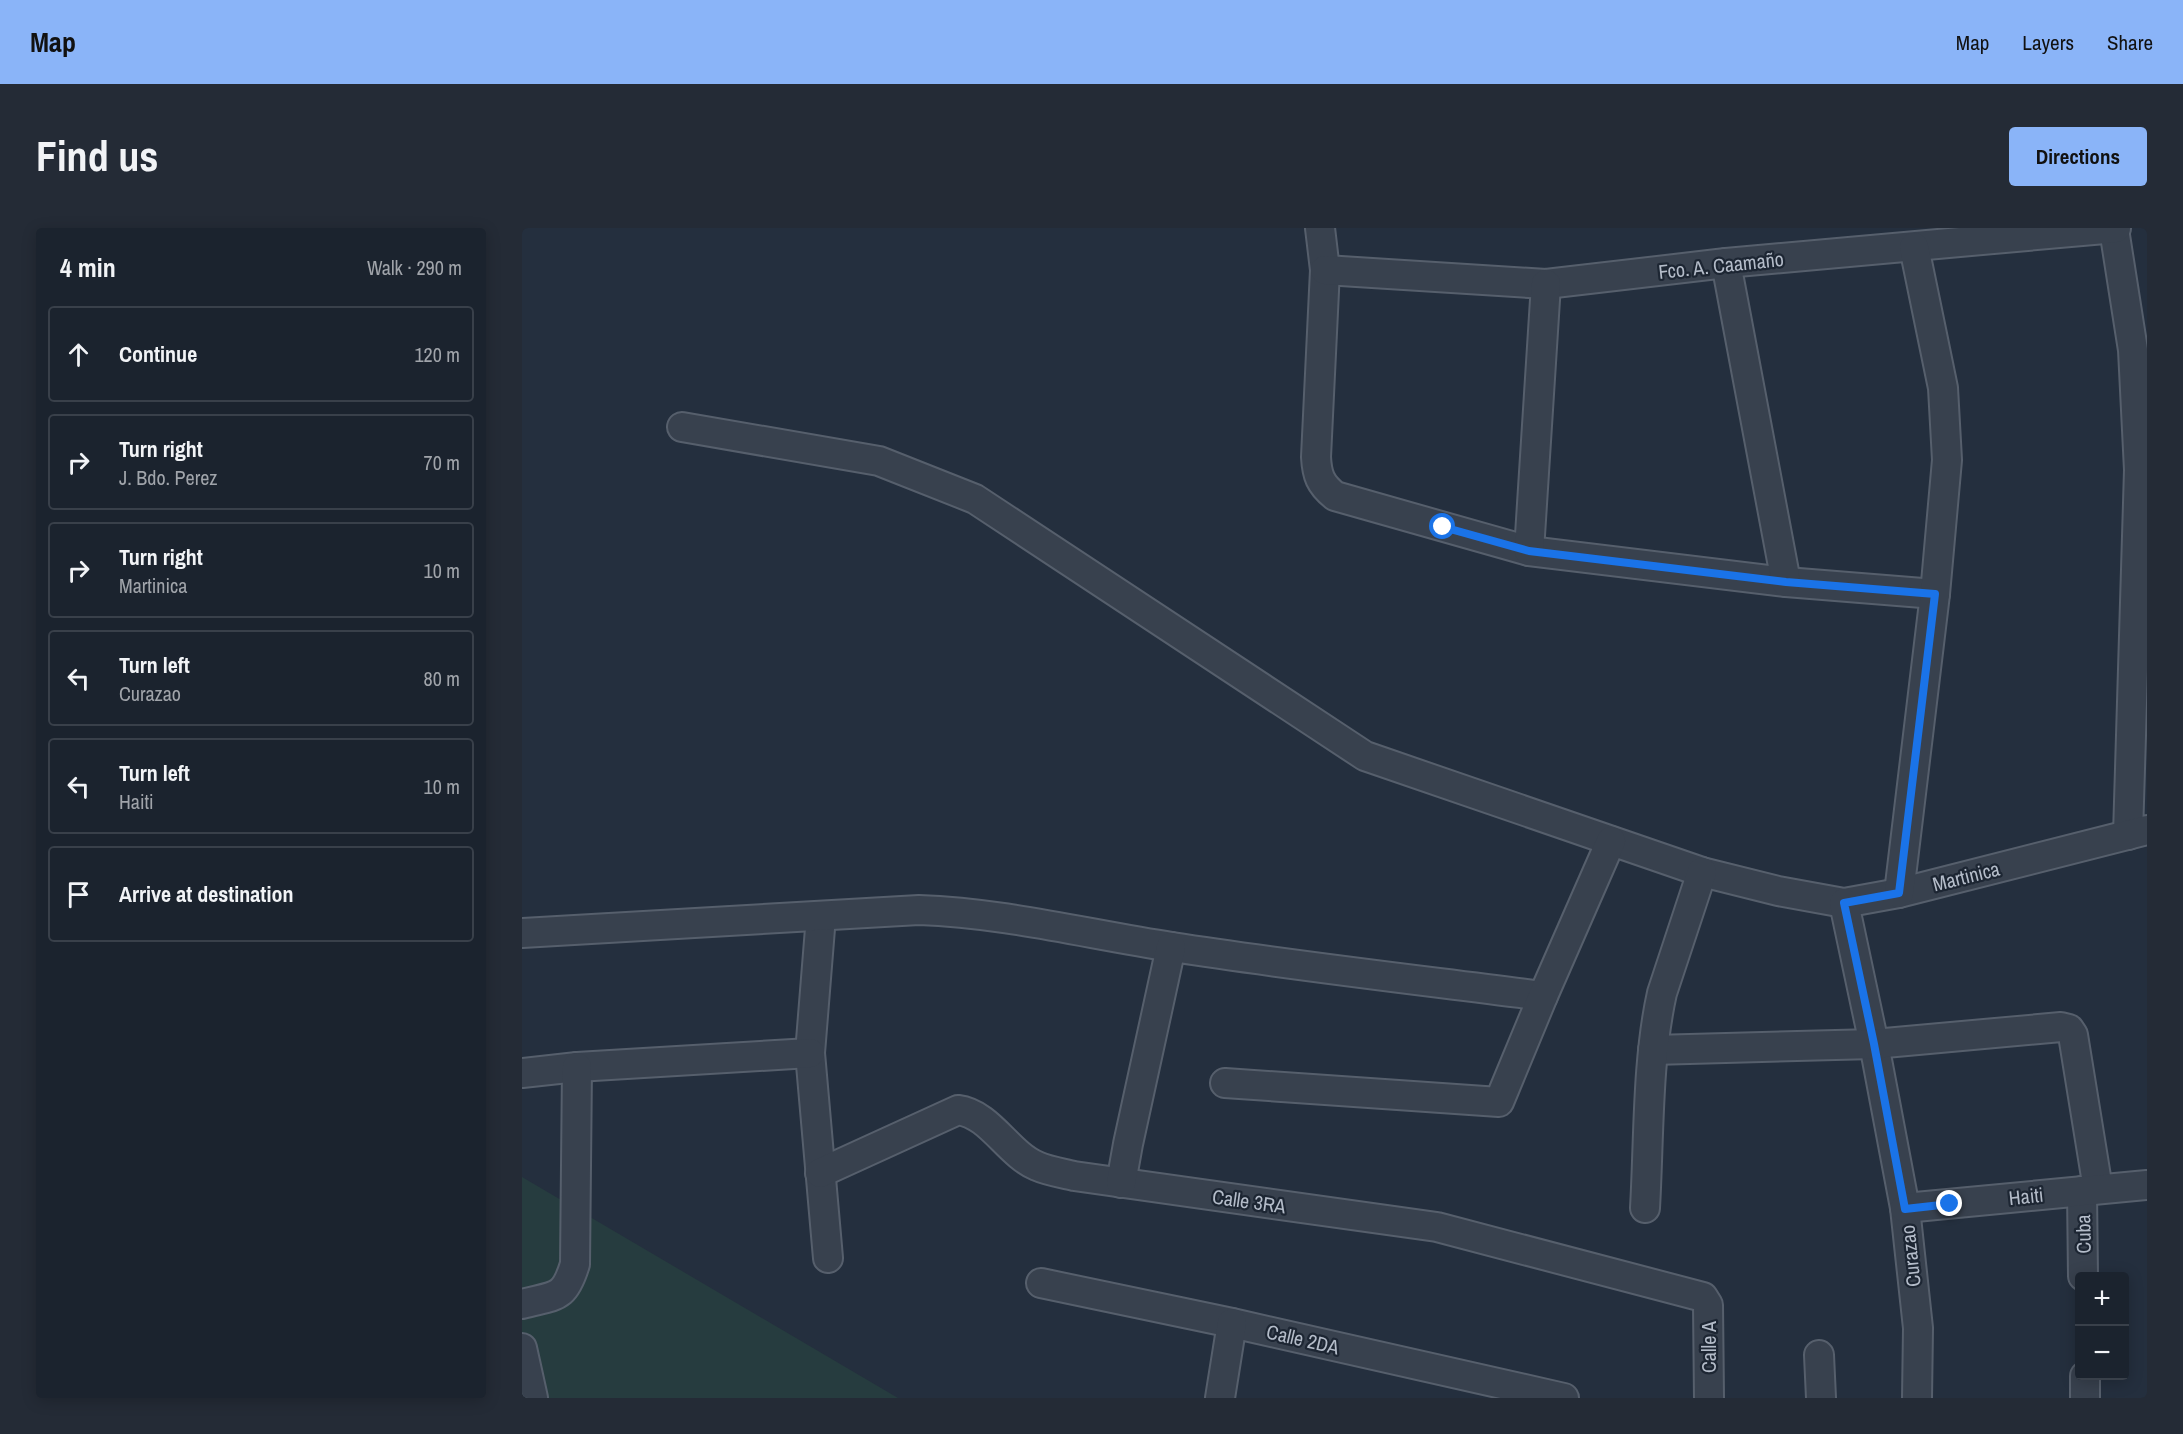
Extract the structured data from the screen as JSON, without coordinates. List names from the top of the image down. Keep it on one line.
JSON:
{"streets":{"street":["Fco. A. Caamaño","Martinica","Haiti","Calle 3RA","Cuba","Curazao","Calle 2DA","Calle A"]},"crossings":[["Martinica","Curazao"],["Haiti","Cuba"],["Haiti","Curazao"],["Calle 3RA","Calle A"],["Cuba","Curazao"]],"page":{"header":"Map","nav":["Map","Layers","Share"],"buttons":"Directions","title":"Find us","heading":["4 min","Walk · 290 m"],"list":[["Continue","120 m"],["Turn right","J. Bdo. Perez","70 m"],["Turn right","Martinica","10 m"],["Turn left","Curazao","80 m"],["Turn left","Haiti","10 m"],"Arrive at destination"],"map_buttons":["+","−"]}}
